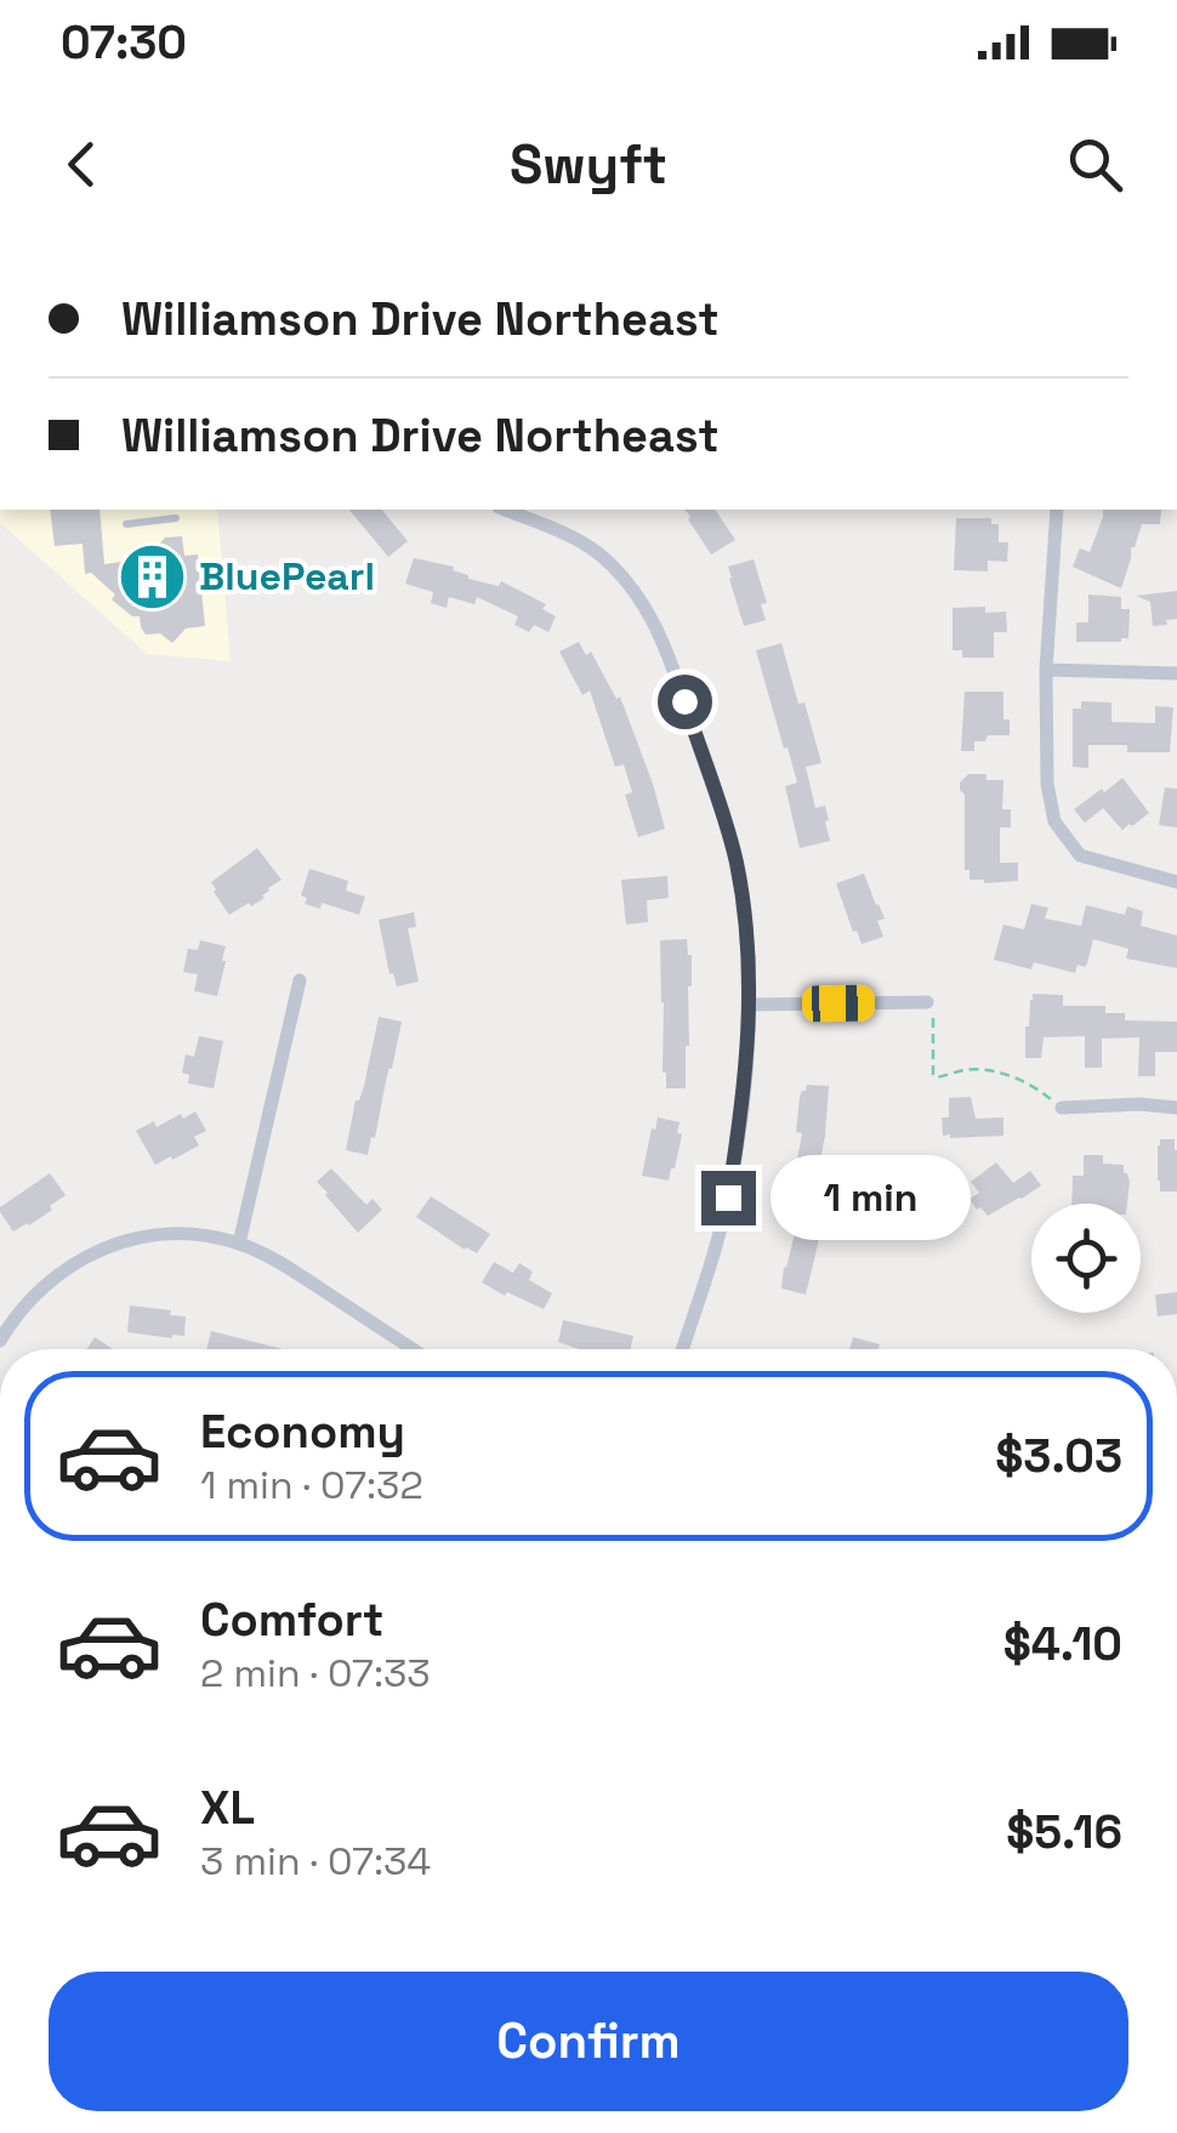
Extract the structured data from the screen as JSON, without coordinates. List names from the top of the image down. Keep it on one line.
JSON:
{"places":{"building":["BluePearl"]},"page":{"status":"07:30","header":"Swyft","banner":["Williamson Drive Northeast","Williamson Drive Northeast"],"bubble":"1 min","list":[{"name":"Economy","note":"1 min · 07:32","value":"$3.03"},{"name":"Comfort","note":"2 min · 07:33","value":"$4.10"},{"name":"XL","note":"3 min · 07:34","value":"$5.16"}],"buttons":"Confirm"}}
